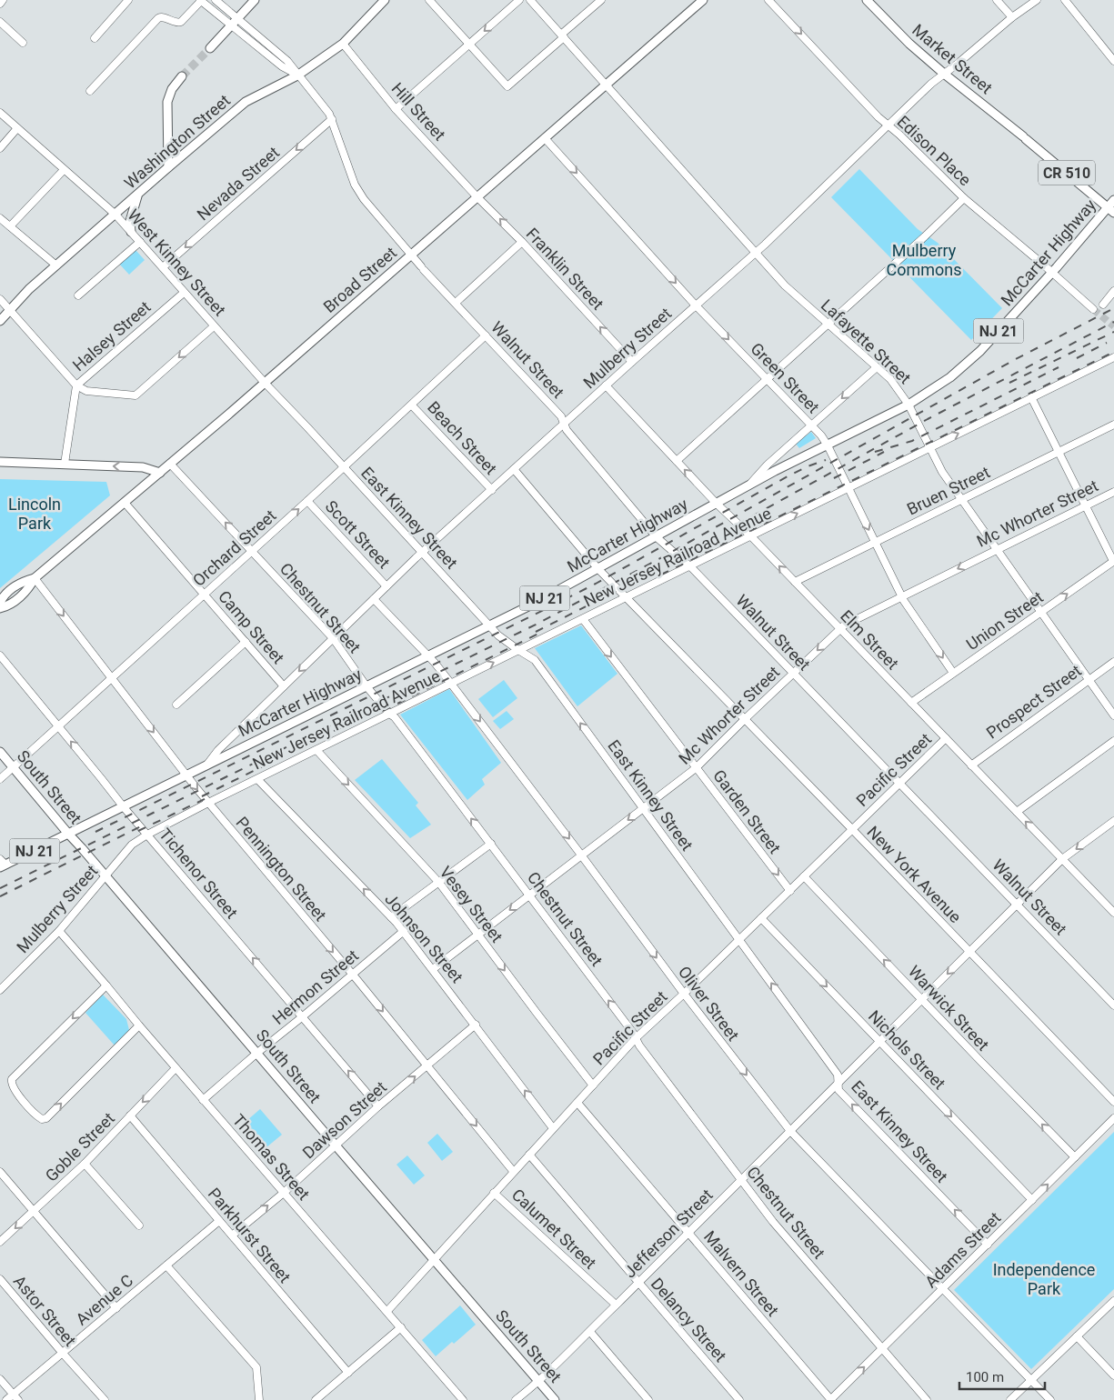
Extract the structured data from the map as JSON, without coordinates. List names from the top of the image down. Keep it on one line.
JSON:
{"streets":{"main road":["Market Street","Washington Street","CR 510","McCarter Highway","Broad Street","NJ 21","South Street"],"street":["Hill Street","Edison Place","Nevada Street","West Kinney Street","Franklin Street","Halsey Street","Lafayette Street","Mulberry Street","Walnut Street","Green Street","Beach Street","Bruen Street","Mc Whorter Street","East Kinney Street","Scott Street","Orchard Street","New Jersey Railroad Avenue","Chestnut Street","Union Street","Camp Street","Elm Street","Prospect Street","Pacific Street","Garden Street","Pennington Street","Tichenor Street","New York Avenue","Vesey Street","Johnson Street","Hermon Street","Oliver Street","Warwick Street","Nichols Street","Dawson Street","Goble Street","Thomas Street","Calumet Street","Jefferson Street","Parkhurst Street","Adams Street","Malvern Street","Avenue C","Astor Street","Delancy Street"]},"crossings":[["Market Street","McCarter Highway"],["Market Street","Mulberry Street"],["Hill Street","Washington Street"],["Hill Street","Franklin Street"],["Hill Street","Broad Street"],["Washington Street","West Kinney Street"],["Washington Street","Walnut Street"],["Edison Place","McCarter Highway"],["Edison Place","Mulberry Street"],["Nevada Street","West Kinney Street"],["Nevada Street","Walnut Street"],["McCarter Highway","Lafayette Street"],["McCarter Highway","Mulberry Street"],["McCarter Highway","Walnut Street"],["McCarter Highway","Green Street"],["McCarter Highway","East Kinney Street"],["McCarter Highway","Chestnut Street"],["McCarter Highway","Elm Street"],["McCarter Highway","South Street"],["McCarter Highway","Pennington Street"],["McCarter Highway","Tichenor Street"],["McCarter Highway","New York Avenue"],["McCarter Highway","Oliver Street"],["West Kinney Street","Broad Street"],["West Kinney Street","Halsey Street"],["West Kinney Street","East Kinney Street"],["Franklin Street","Broad Street"],["Franklin Street","Mulberry Street"],["Broad Street","Lafayette Street"],["Broad Street","Walnut Street"],["Broad Street","Green Street"],["Broad Street","East Kinney Street"],["Broad Street","Chestnut Street"],["Broad Street","Camp Street"],["Broad Street","Pennington Street"],["Lafayette Street","Mulberry Street"],["Lafayette Street","Bruen Street"],["Lafayette Street","Mc Whorter Street"],["Lafayette Street","New Jersey Railroad Avenue"],["Lafayette Street","Union Street"],["Lafayette Street","Prospect Street"],["Mulberry Street","Walnut Street"],["Mulberry Street","Green Street"],["Mulberry Street","Beach Street"],["Mulberry Street","East Kinney Street"],["Mulberry Street","Scott Street"],["Mulberry Street","New Jersey Railroad Avenue"],["Mulberry Street","Chestnut Street"],["Mulberry Street","Camp Street"],["Mulberry Street","Elm Street"],["Mulberry Street","South Street"],["Mulberry Street","New York Avenue"],["Mulberry Street","Oliver Street"],["Mulberry Street","Thomas Street"],["Walnut Street","Mc Whorter Street"],["Walnut Street","Orchard Street"],["Walnut Street","New Jersey Railroad Avenue"],["Walnut Street","Pacific Street"],["Walnut Street","Jefferson Street"],["Green Street","Bruen Street"],["Green Street","Mc Whorter Street"],["Green Street","New Jersey Railroad Avenue"],["Green Street","Union Street"],["Beach Street","Orchard Street"],["Bruen Street","Elm Street"],["Mc Whorter Street","East Kinney Street"],["Mc Whorter Street","Chestnut Street"],["Mc Whorter Street","Elm Street"],["Mc Whorter Street","Garden Street"],["Mc Whorter Street","New York Avenue"],["Mc Whorter Street","Vesey Street"],["Mc Whorter Street","Johnson Street"],["Mc Whorter Street","Oliver Street"],["East Kinney Street","Orchard Street"],["East Kinney Street","New Jersey Railroad Avenue"],["East Kinney Street","Pacific Street"],["East Kinney Street","Jefferson Street"],["East Kinney Street","Adams Street"],["Scott Street","Orchard Street"],["Orchard Street","Chestnut Street"],["Orchard Street","Camp Street"],["Orchard Street","South Street"],["Orchard Street","Pennington Street"],["Orchard Street","Tichenor Street"],["New Jersey Railroad Avenue","Chestnut Street"],["New Jersey Railroad Avenue","Elm Street"],["New Jersey Railroad Avenue","Garden Street"],["New Jersey Railroad Avenue","Pennington Street"],["New Jersey Railroad Avenue","Tichenor Street"],["New Jersey Railroad Avenue","New York Avenue"],["New Jersey Railroad Avenue","Vesey Street"],["New Jersey Railroad Avenue","Johnson Street"],["New Jersey Railroad Avenue","Oliver Street"],["Chestnut Street","Pacific Street"],["Chestnut Street","Jefferson Street"],["Chestnut Street","Adams Street"],["Union Street","Elm Street"],["Elm Street","Prospect Street"],["Elm Street","Pacific Street"],["Elm Street","Jefferson Street"],["Pacific Street","South Street"],["Pacific Street","Garden Street"],["Pacific Street","Pennington Street"],["Pacific Street","New York Avenue"],["Pacific Street","Vesey Street"],["Pacific Street","Johnson Street"],["Pacific Street","Oliver Street"],["Pacific Street","Warwick Street"],["Pacific Street","Nichols Street"],["Pacific Street","Thomas Street"],["Pacific Street","Calumet Street"],["Pacific Street","Malvern Street"],["Pacific Street","Delancy Street"],["South Street","Hermon Street"],["South Street","Dawson Street"],["South Street","Jefferson Street"],["Pennington Street","Hermon Street"],["Pennington Street","Dawson Street"],["Tichenor Street","Hermon Street"],["Tichenor Street","Dawson Street"],["New York Avenue","Jefferson Street"],["Johnson Street","Hermon Street"],["Johnson Street","Dawson Street"],["Hermon Street","Thomas Street"],["Oliver Street","Jefferson Street"],["Oliver Street","Adams Street"],["Warwick Street","Jefferson Street"],["Warwick Street","Adams Street"],["Nichols Street","Jefferson Street"],["Nichols Street","Adams Street"],["Dawson Street","Thomas Street"],["Dawson Street","Parkhurst Street"],["Goble Street","Thomas Street"],["Goble Street","Parkhurst Street"],["Calumet Street","Jefferson Street"],["Jefferson Street","Malvern Street"],["Jefferson Street","Delancy Street"],["Parkhurst Street","Avenue C"],["Adams Street","Malvern Street"],["Avenue C","Astor Street"]],"one_way":["Edison Place","Nevada Street","Franklin Street","Green Street","Mc Whorter Street","East Kinney Street","Chestnut Street","Union Street","Garden Street","Pennington Street","Tichenor Street","Vesey Street","Johnson Street","Oliver Street","Warwick Street","Nichols Street","Dawson Street","Goble Street"],"parks":["Mulberry Commons","Lincoln Park","Independence Park"],"scale_bar":"100 m"}
